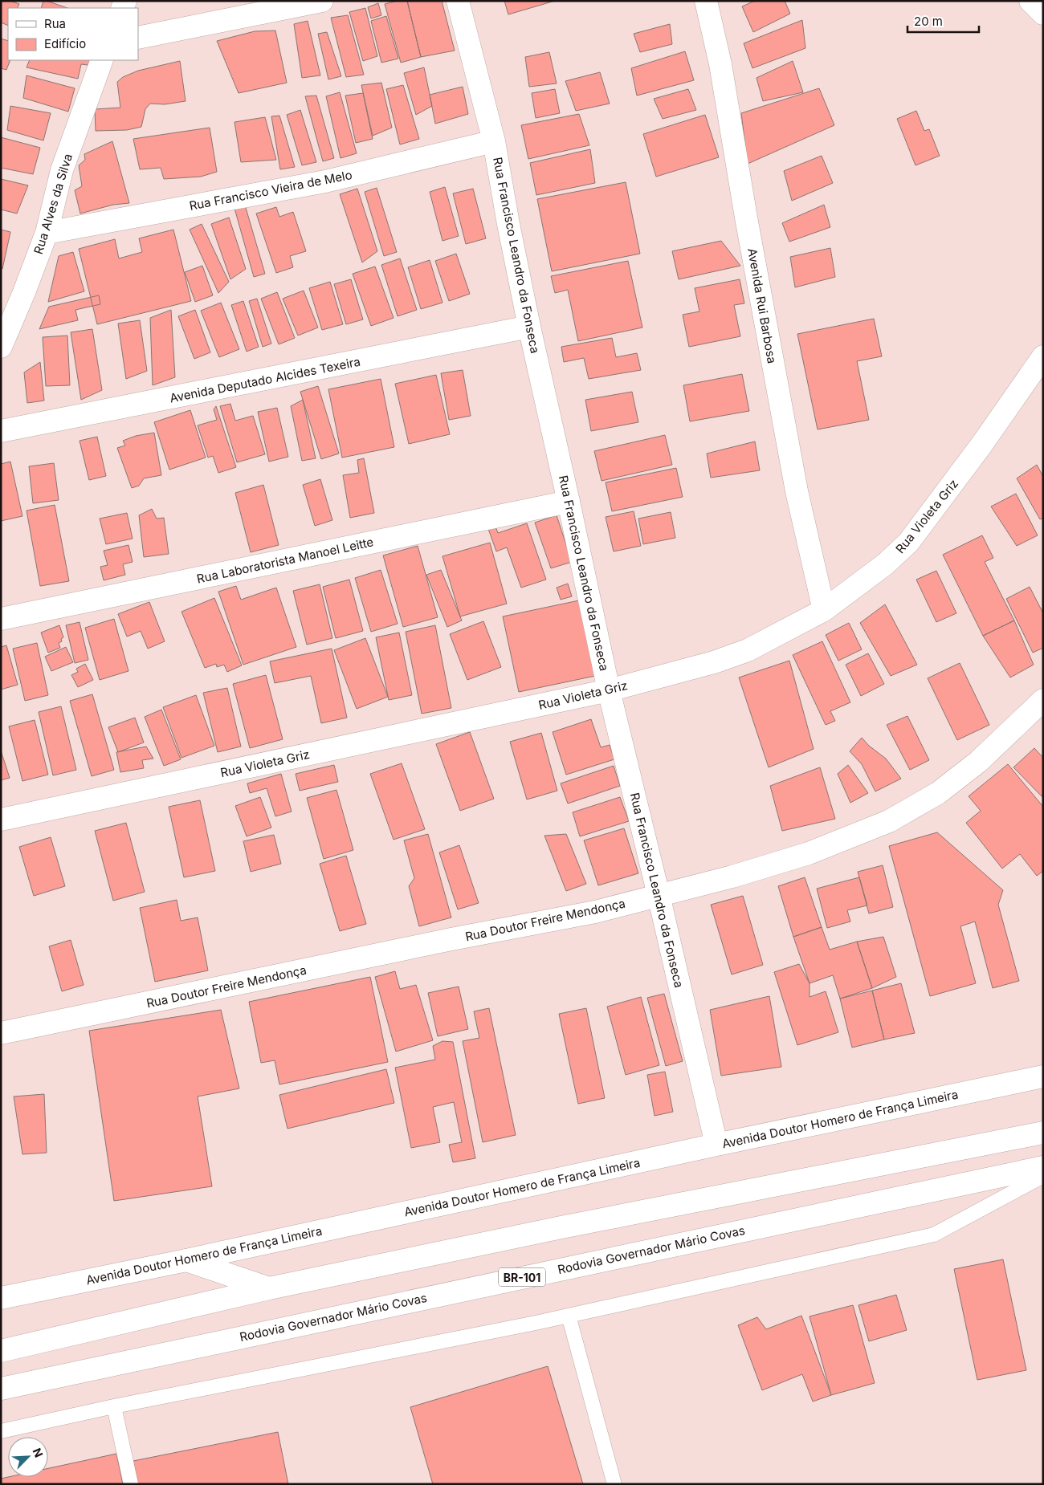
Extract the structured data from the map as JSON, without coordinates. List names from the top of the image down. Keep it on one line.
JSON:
{"streets":{"main road":["Rua Francisco Vieira de Melo","Rua Alves da Silva","Rua Francisco Leandro da Fonseca","Avenida Rui Barbosa","Avenida Deputado Alcides Texeira","Rua Violeta Griz","Rua Laboratorista Manoel Leitte","Rua Doutor Freire Mendonça","Avenida Doutor Homero de França Limeira","Rodovia Governador Mário Covas","BR-101"]},"crossings":[["Rua Francisco Vieira de Melo","Rua Alves da Silva"],["Rua Francisco Vieira de Melo","Rua Francisco Leandro da Fonseca"],["Rua Francisco Leandro da Fonseca","Avenida Deputado Alcides Texeira"],["Rua Francisco Leandro da Fonseca","Rua Violeta Griz"],["Rua Francisco Leandro da Fonseca","Rua Laboratorista Manoel Leitte"],["Rua Francisco Leandro da Fonseca","Rua Doutor Freire Mendonça"],["Rua Francisco Leandro da Fonseca","Avenida Doutor Homero de França Limeira"],["Avenida Rui Barbosa","Rua Violeta Griz"]],"legend":["Rua","Edifício"],"scale_bar":"20 m","north":"top right"}
